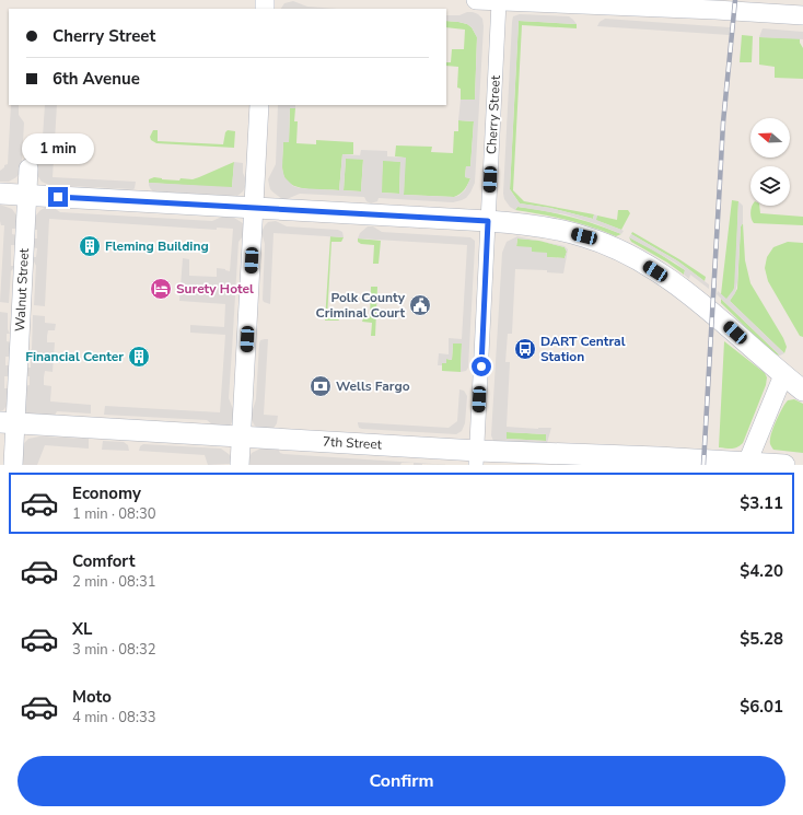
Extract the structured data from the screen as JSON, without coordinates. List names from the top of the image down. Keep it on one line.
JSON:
{"streets":{"main road":["7th Street"],"street":["Cherry Street","Walnut Street"]},"crossings":[["Cherry Street","7th Street"],["Walnut Street","7th Street"]],"places":{"building":["Fleming Building","Financial Center"],"hotel":["Surety Hotel"],"public building":["Polk County Criminal Court"],"bus stop":["DART Central Station"],"bank":["Wells Fargo"]},"north":"left","page":{"banner":["Cherry Street","6th Avenue"],"bubble":"1 min","list":[{"name":"Economy","note":"1 min · 08:30","value":"$3.11"},{"name":"Comfort","note":"2 min · 08:31","value":"$4.20"},{"name":"XL","note":"3 min · 08:32","value":"$5.28"},{"name":"Moto","note":"4 min · 08:33","value":"$6.01"}],"buttons":"Confirm"}}
